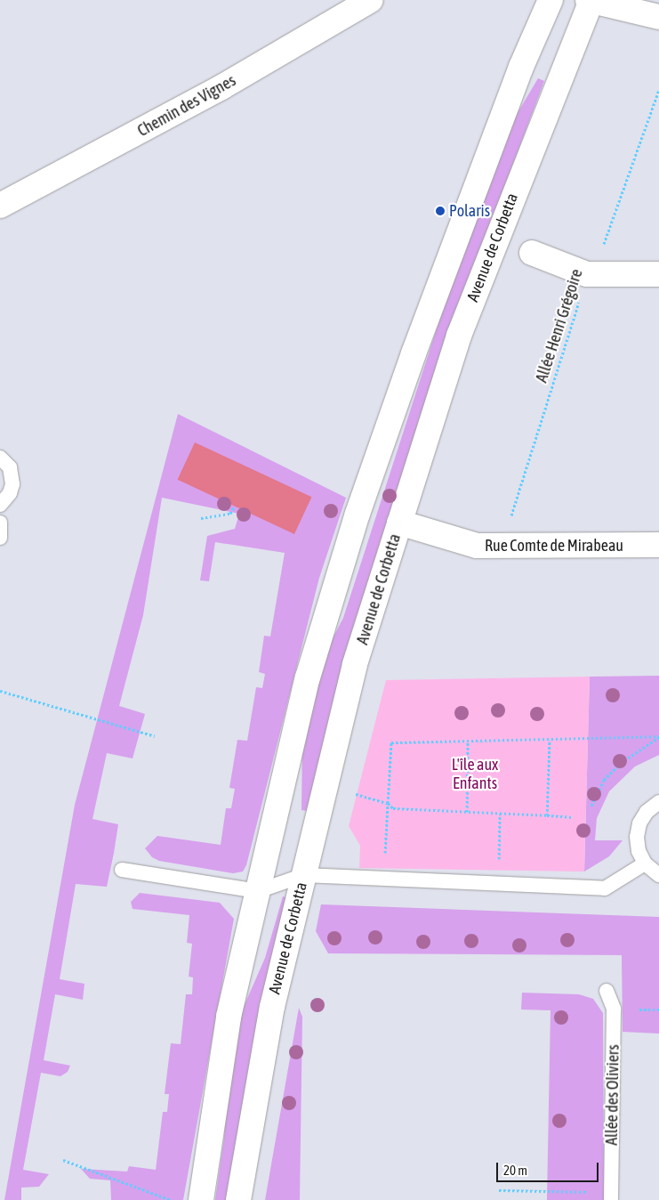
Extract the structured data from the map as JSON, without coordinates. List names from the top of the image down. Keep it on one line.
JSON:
{"streets":{"street":["Chemin des Vignes","Avenue de Corbetta","Rue Comte de Mirabeau"],"lane":["Allée des Oliviers"],"path":["Allée Henri Grégoire"]},"crossings":[["Avenue de Corbetta","Rue Comte de Mirabeau"],["Allée Henri Grégoire","Rue Comte de Mirabeau"]],"parks":["L'île aux Enfants"],"places":["Polaris"],"scale_bar":"20 m"}
